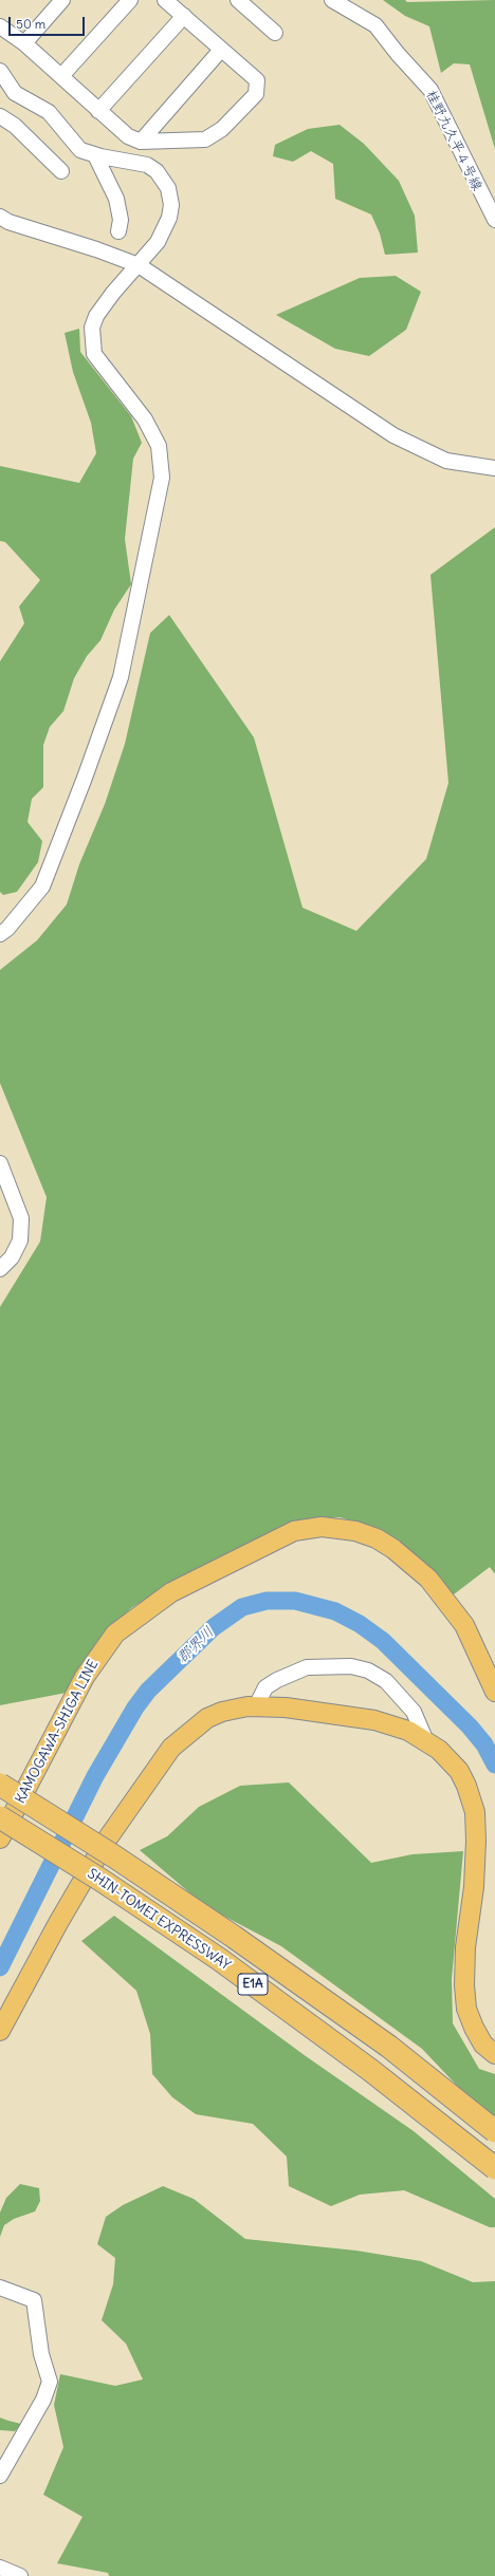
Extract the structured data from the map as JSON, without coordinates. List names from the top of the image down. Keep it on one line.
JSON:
{"streets":{"highway":["SHIN-TOMEI EXPRESSWAY","E1A"],"main road":["KAMOGAWA-SHIGA LINE"],"street":["桂野九久平４号線"]},"water":["郡界川"],"scale_bar":"50 m"}
